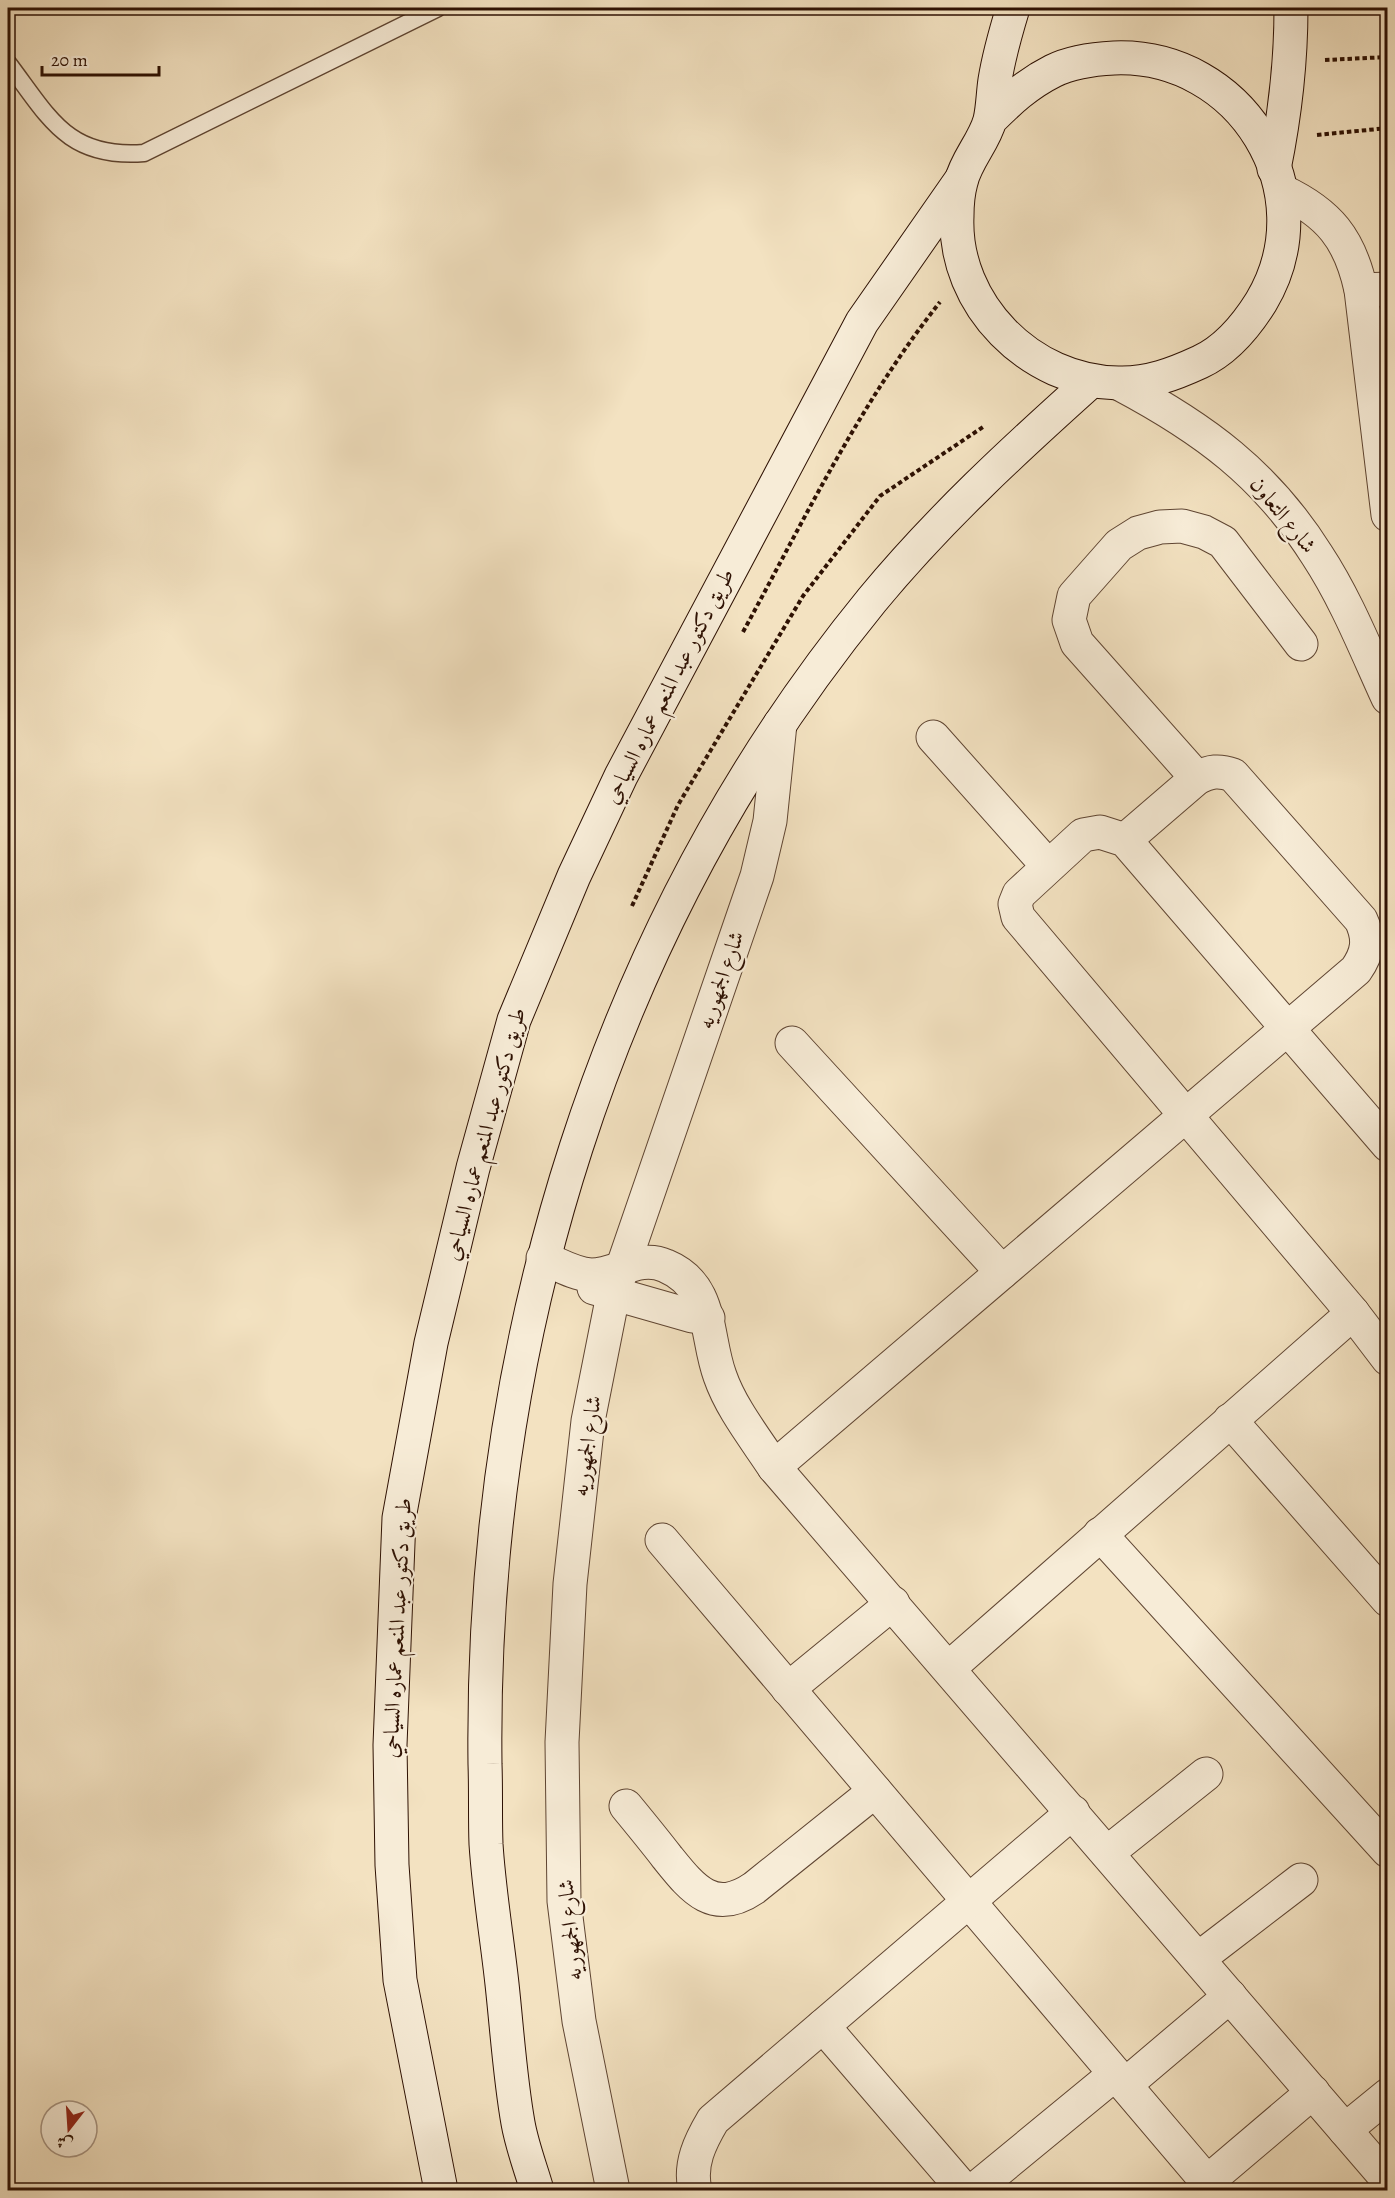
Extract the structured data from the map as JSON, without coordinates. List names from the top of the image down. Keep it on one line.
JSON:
{"streets":{"street":["شارع التعاون","طريق دكتور عبد المنعم عماره السياحي","شارع الجمهوريه"]},"crossings":[["شارع التعاون","طريق دكتور عبد المنعم عماره السياحي"]],"scale_bar":"20 m","north":"bottom"}
